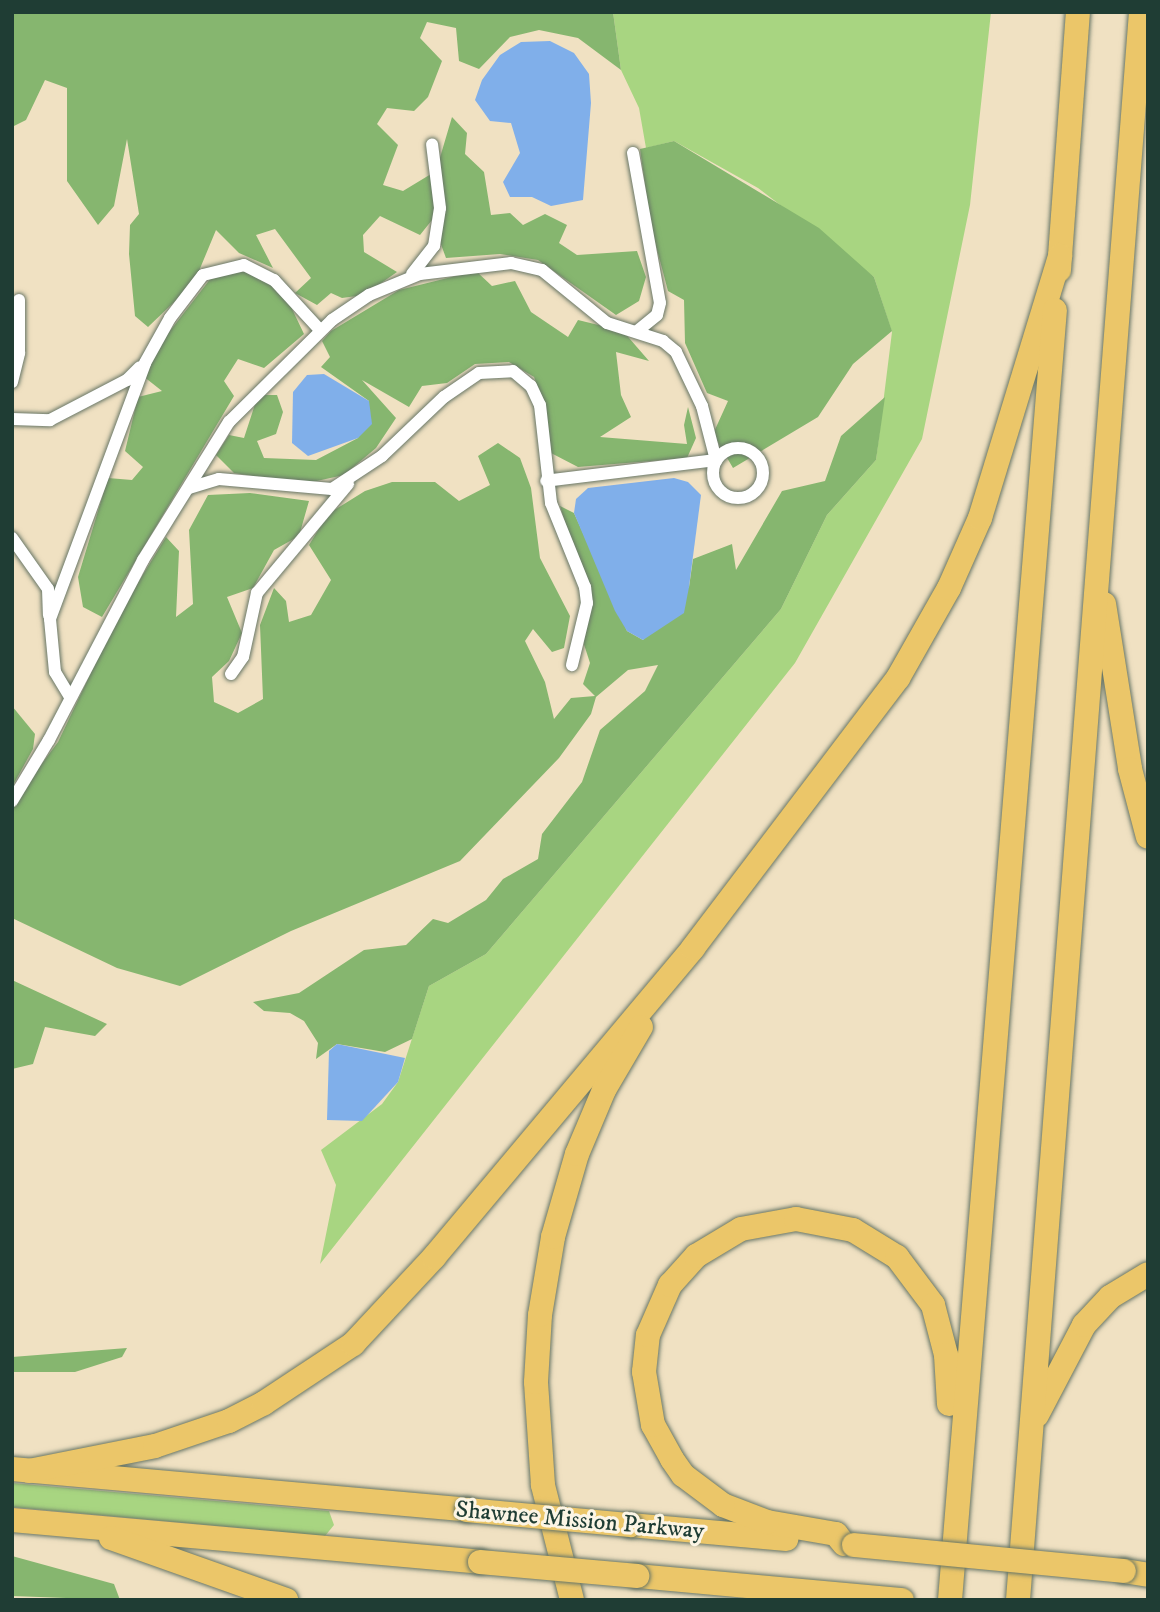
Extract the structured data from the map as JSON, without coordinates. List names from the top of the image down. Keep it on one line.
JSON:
{"streets":{"highway":["Shawnee Mission Parkway"]}}
